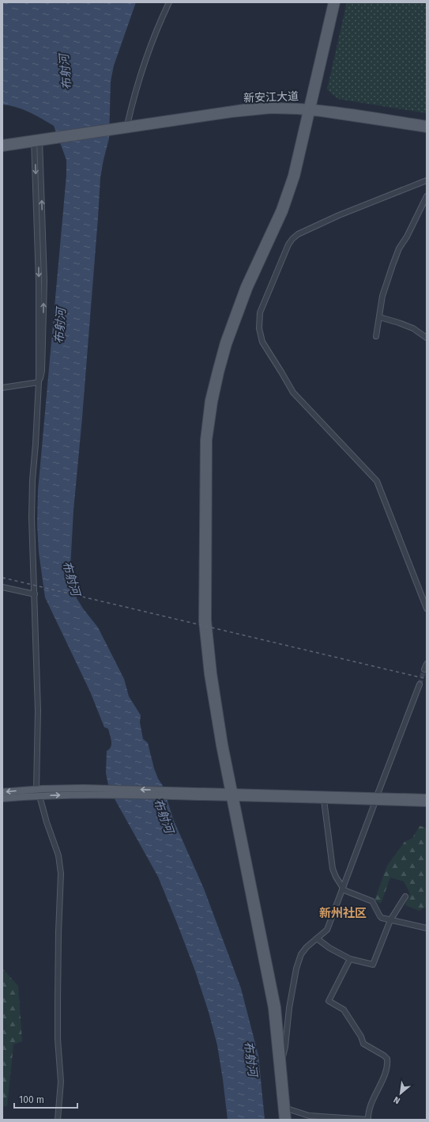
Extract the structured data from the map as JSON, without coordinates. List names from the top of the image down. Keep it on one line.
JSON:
{"streets":{"main road":["新安江大道"]},"districts":["新州社区"],"water":["布射河"],"scale_bar":"100 m","north":"bottom left"}
